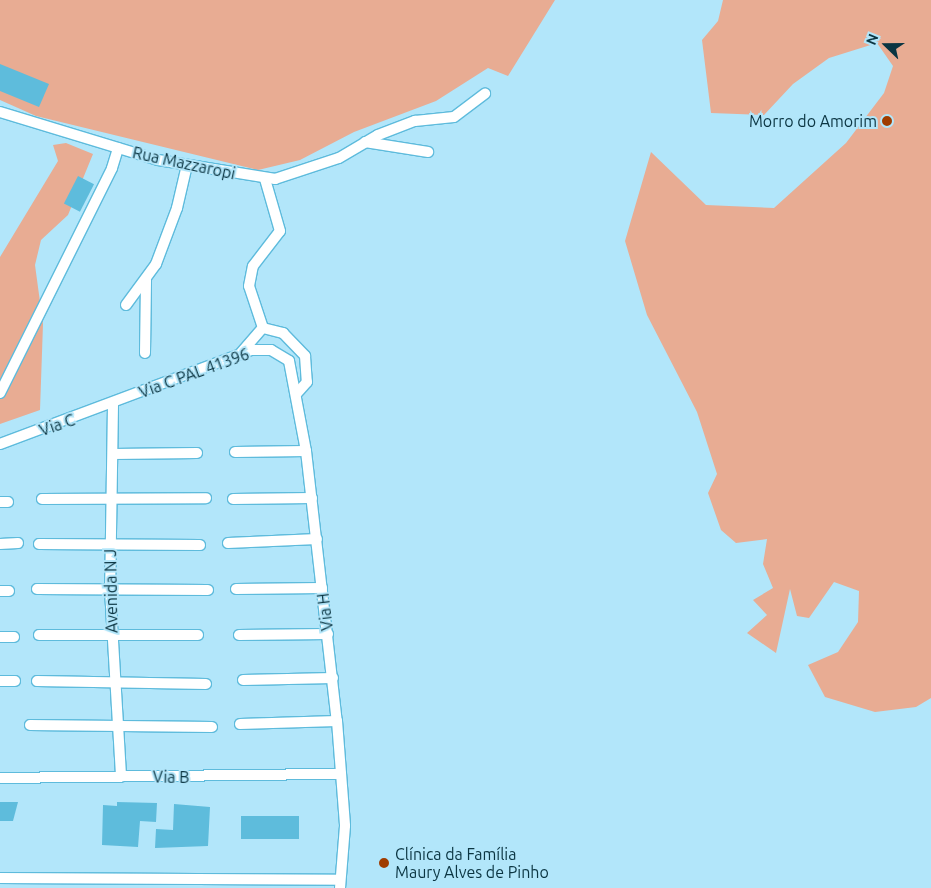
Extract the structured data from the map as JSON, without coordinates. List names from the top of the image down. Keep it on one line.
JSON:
{"streets":{"street":["Rua Mazzaropi","Via C PAL 41396","Via C","Avenida N J","Via H","Via B"]},"crossings":[["Via C PAL 41396","Via C"],["Via C PAL 41396","Avenida N J"],["Via C PAL 41396","Via H"],["Via C","Avenida N J"],["Avenida N J","Via B"],["Via H","Via B"]],"places":["Morro do Amorim","Clínica da Família Maury Alves de Pinho"],"north":"left"}
